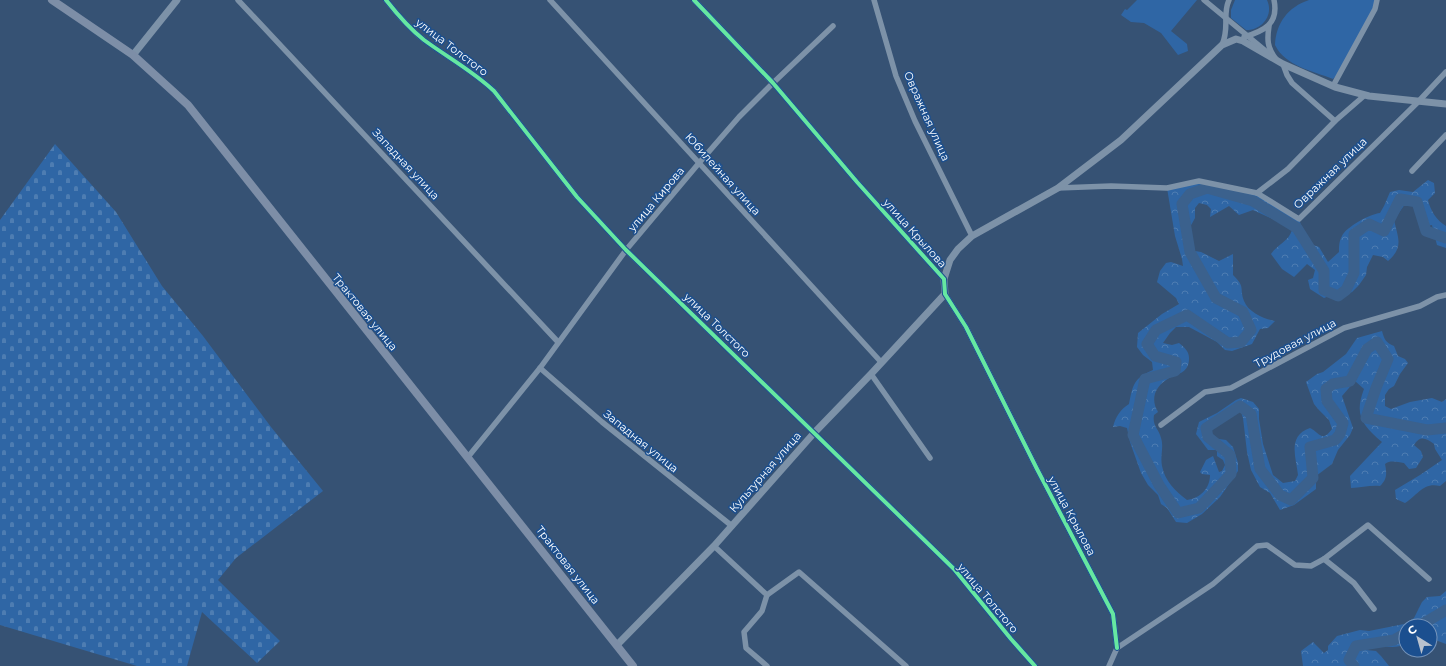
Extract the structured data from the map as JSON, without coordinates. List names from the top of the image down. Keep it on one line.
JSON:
{"streets":{"main road":["Трактовая улица"],"street":["улица Толстого","Овражная улица","Западная улица","Юбилейная улица","улица Кирова","улица Крылова","Трудовая улица","Культурная улица"]},"crossings":[["улица Толстого","улица Кирова"],["улица Толстого","Культурная улица"],["Овражная улица","улица Крылова"],["Западная улица","улица Кирова"],["Западная улица","Культурная улица"],["Юбилейная улица","улица Кирова"],["Юбилейная улица","Культурная улица"],["улица Кирова","улица Крылова"],["улица Кирова","Трактовая улица"],["улица Крылова","Культурная улица"],["Трактовая улица","Культурная улица"]],"north":"top left"}
